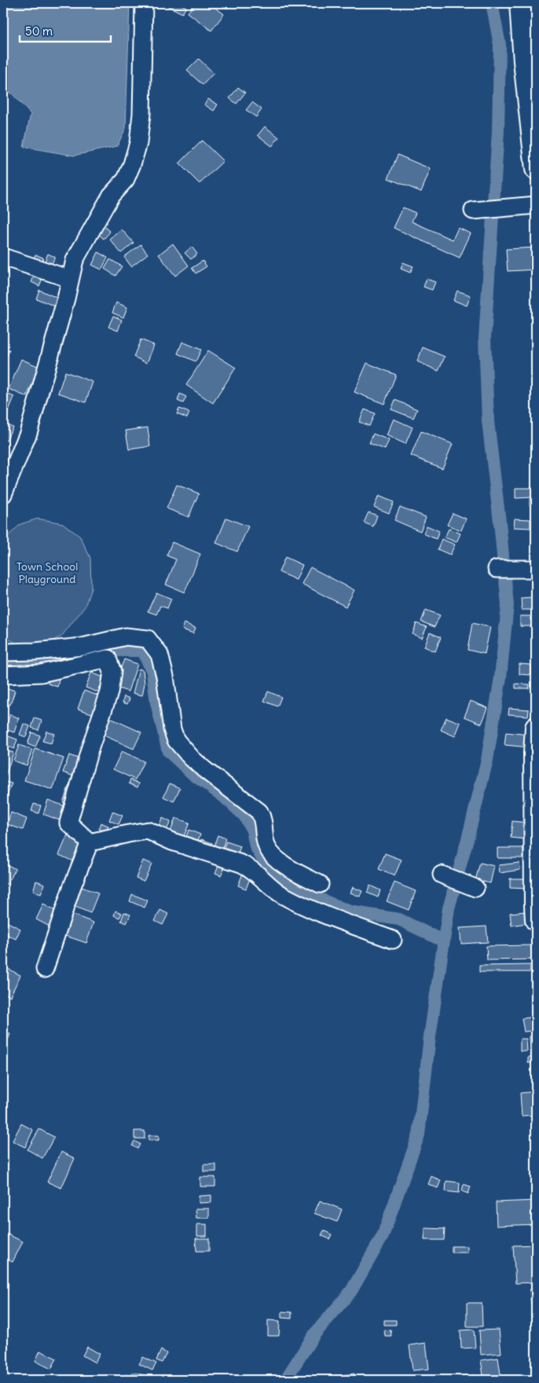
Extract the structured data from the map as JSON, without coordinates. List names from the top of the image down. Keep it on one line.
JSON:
{"parks":["Town School Playground"],"scale_bar":"50 m"}
